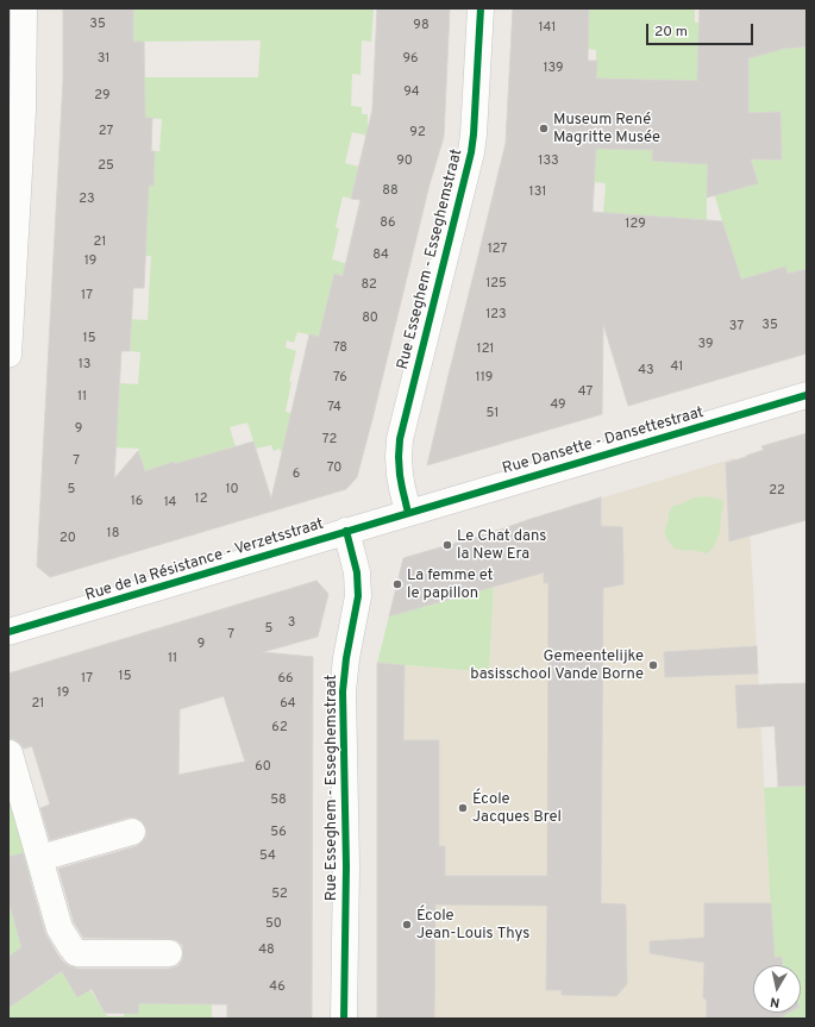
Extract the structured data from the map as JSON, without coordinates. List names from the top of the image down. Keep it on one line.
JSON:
{"streets":{"street":["Rue Esseghem - Esseghemstraat","Rue Dansette - Dansettestraat","Rue de la Résistance - Verzetsstraat"]},"crossings":[["Rue Esseghem - Esseghemstraat","Rue Dansette - Dansettestraat"],["Rue Esseghem - Esseghemstraat","Rue de la Résistance - Verzetsstraat"],["Rue Dansette - Dansettestraat","Rue de la Résistance - Verzetsstraat"]],"places":["Museum René Magritte Musée","Le Chat dans la New Era","La femme et le papillon","Gemeentelijke basisschool Vande Borne","École Jacques Brel","École Jean-Louis Thys"],"house_numbers":["35","98","141","31","96","139","94","29","27","92","90","133","25","88","131","23","86","129","21","127","84","19","125","82","17","123","80","35","37","15","39","78","121","13","41","43","76","119","47","11","49","74","51","9","72","7","70","6","5","10","22","12","16","14","18","20","3","5","7","9","11","15","17","66","19","21","64","62","60","58","56","54","52","50","48","46"],"scale_bar":"20 m","north":"bottom"}
